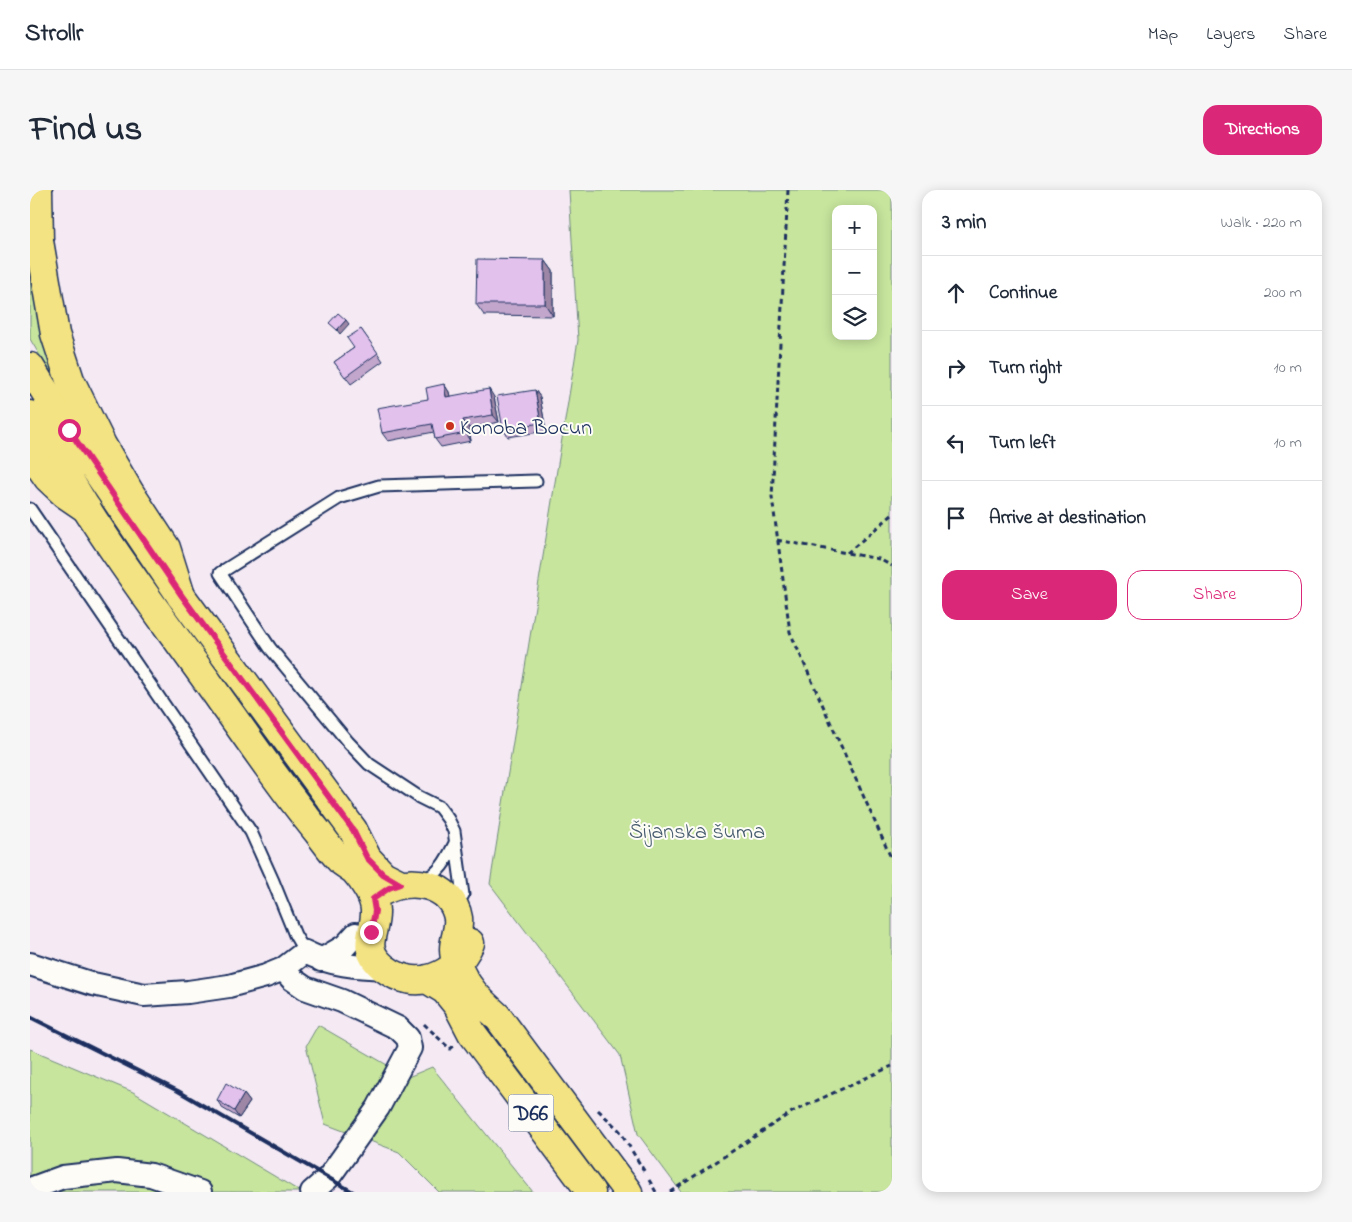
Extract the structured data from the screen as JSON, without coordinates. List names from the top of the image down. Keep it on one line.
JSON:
{"streets":{"main road":["D66"]},"parks":["Šijanska šuma"],"places":["Konoba Bocun"],"page":{"header":"Strollr","nav":["Map","Layers","Share"],"title":"Find us","buttons":["Directions",["Save","Share"]],"heading":["3 min","Walk · 220 m"],"map_buttons":["+","−"],"list":[["Continue","200 m"],["Turn right","10 m"],["Turn left","10 m"],"Arrive at destination"]}}
